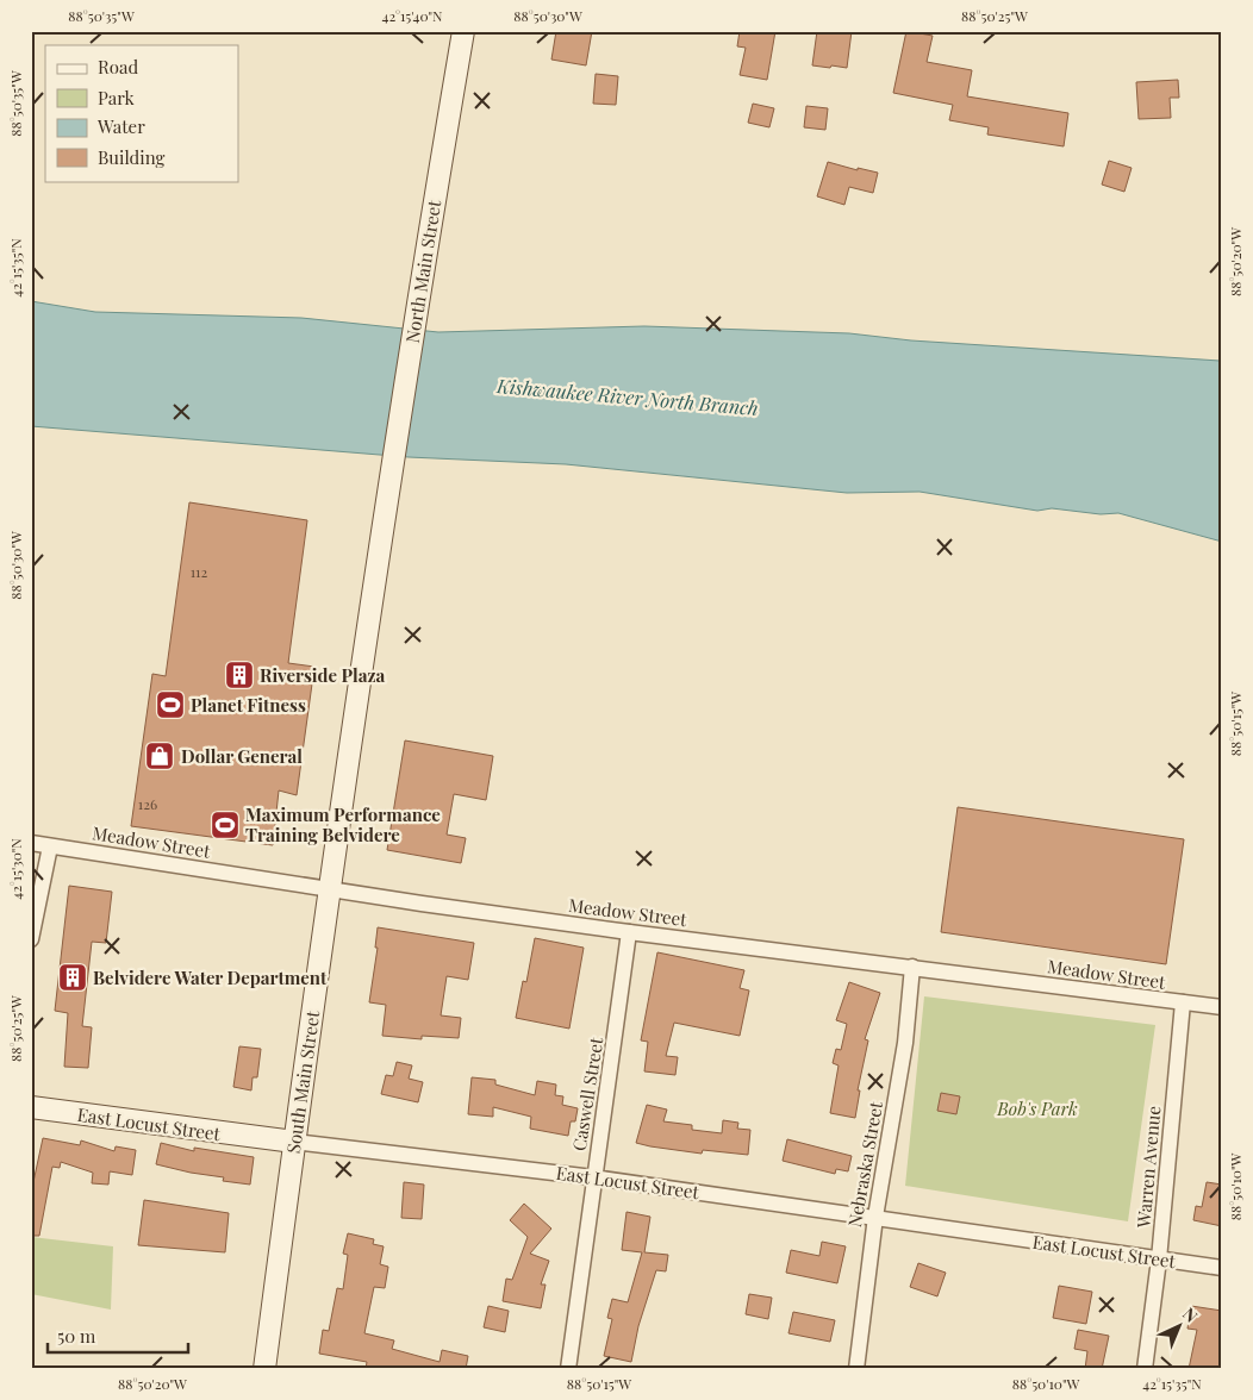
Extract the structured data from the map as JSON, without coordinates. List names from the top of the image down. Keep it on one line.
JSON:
{"streets":{"main road":["North Main Street","South Main Street","East Locust Street"],"street":["Meadow Street","Caswell Street","Nebraska Street","Warren Avenue"]},"crossings":[["North Main Street","South Main Street"],["Meadow Street","South Main Street"],["Meadow Street","Caswell Street"],["Meadow Street","Nebraska Street"],["Meadow Street","Warren Avenue"],["South Main Street","East Locust Street"],["Caswell Street","East Locust Street"],["East Locust Street","Nebraska Street"],["East Locust Street","Warren Avenue"]],"water":["Kishwaukee River North Branch"],"parks":["Bob's Park"],"places":{"building":["Riverside Plaza","Belvidere Water Department"],"sports":["Planet Fitness","Maximum Performance Training Belvidere"],"shop":["Dollar General"]},"house_numbers":["112","126"],"legend":["Road","Park","Water","Building"],"scale_bar":"50 m","north":"top right","coordinates":["88°50'35\"W","42°15'40\"N","88°50'30\"W","88°50'25\"W","88°50'20\"W","42°15'35\"N","88°50'15\"W","42°15'30\"N","88°50'10\"W"]}
